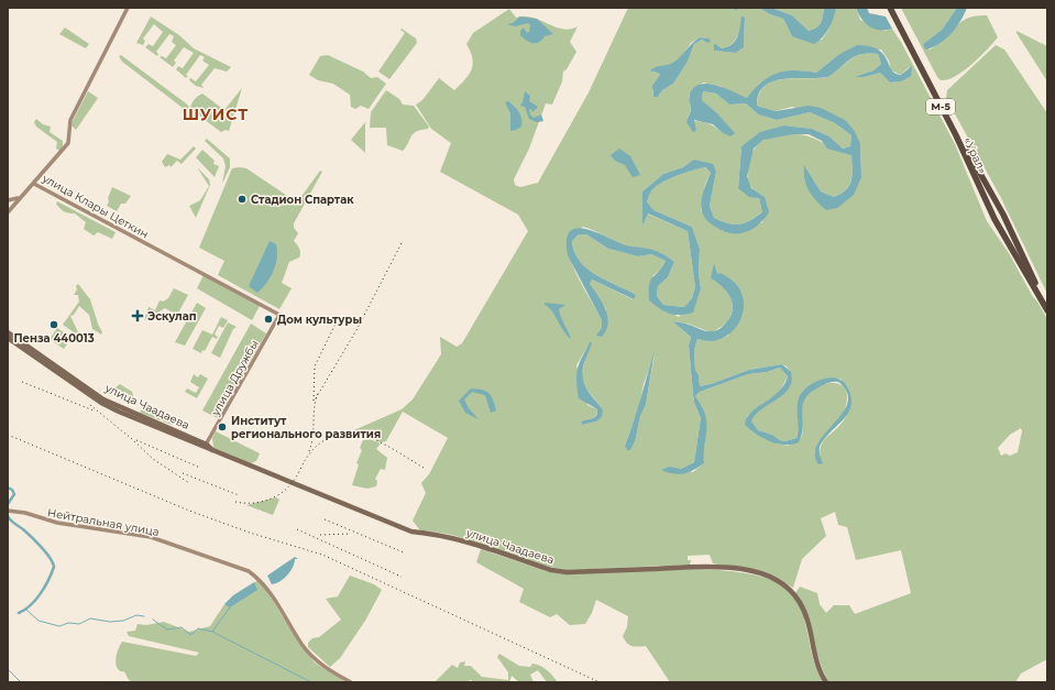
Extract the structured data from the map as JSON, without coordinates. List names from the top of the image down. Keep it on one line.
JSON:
{"streets":{"highway":["М-5","«Урал»"],"main road":["улица Клары Цеткин","улица Дружбы","улица Чаадаева","Нейтральная улица"]},"crossings":[["улица Клары Цеткин","улица Дружбы"],["улица Дружбы","улица Чаадаева"]],"districts":["ШУИСТ"],"places":{"other":["Стадион Спартак","Дом культуры","Пенза 440013","Институт регионального развития"],"health":["Эскулап"]}}
